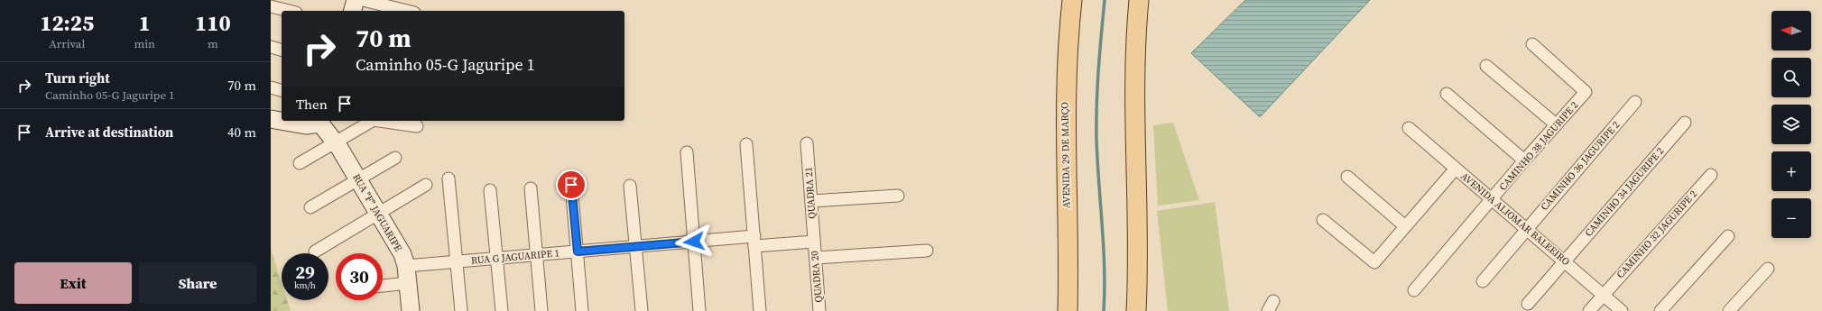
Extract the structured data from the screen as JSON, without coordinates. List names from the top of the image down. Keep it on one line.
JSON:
{"streets":{"main road":["AVENIDA 29 DE MARÇO","RUA \"F\" JAGUARIPE"],"street":["CAMINHO 38 JAGURIPE 2","CAMINHO 36 JAGURIPE 2","CAMINHO 34 JAGURIPE 2","QUADRA 21","AVENIDA ALIOMAR BALEEIRO","CAMINHO 32 JAGURIPE 2","RUA G JAGUARIPE 1","QUADRA 20"]},"crossings":[["CAMINHO 38 JAGURIPE 2","AVENIDA ALIOMAR BALEEIRO"],["CAMINHO 36 JAGURIPE 2","AVENIDA ALIOMAR BALEEIRO"],["CAMINHO 34 JAGURIPE 2","AVENIDA ALIOMAR BALEEIRO"],["QUADRA 21","RUA G JAGUARIPE 1"],["QUADRA 21","QUADRA 20"],["RUA \"F\" JAGUARIPE","RUA G JAGUARIPE 1"],["AVENIDA ALIOMAR BALEEIRO","CAMINHO 32 JAGURIPE 2"],["RUA G JAGUARIPE 1","QUADRA 20"]],"north":"left","page":{"eta":["12:25","Arrival","1","min","110","m"],"map_buttons":["+","−"],"turn":["70 m","Caminho 05-G Jaguripe 1"],"list":[{"name":"Turn right","note":"Caminho 05-G Jaguripe 1","value":"70 m"},{"name":"Arrive at destination","value":"40 m"}],"then":"Then","speed":"29 km/h","limit":"30","buttons":["Exit","Share"]}}
